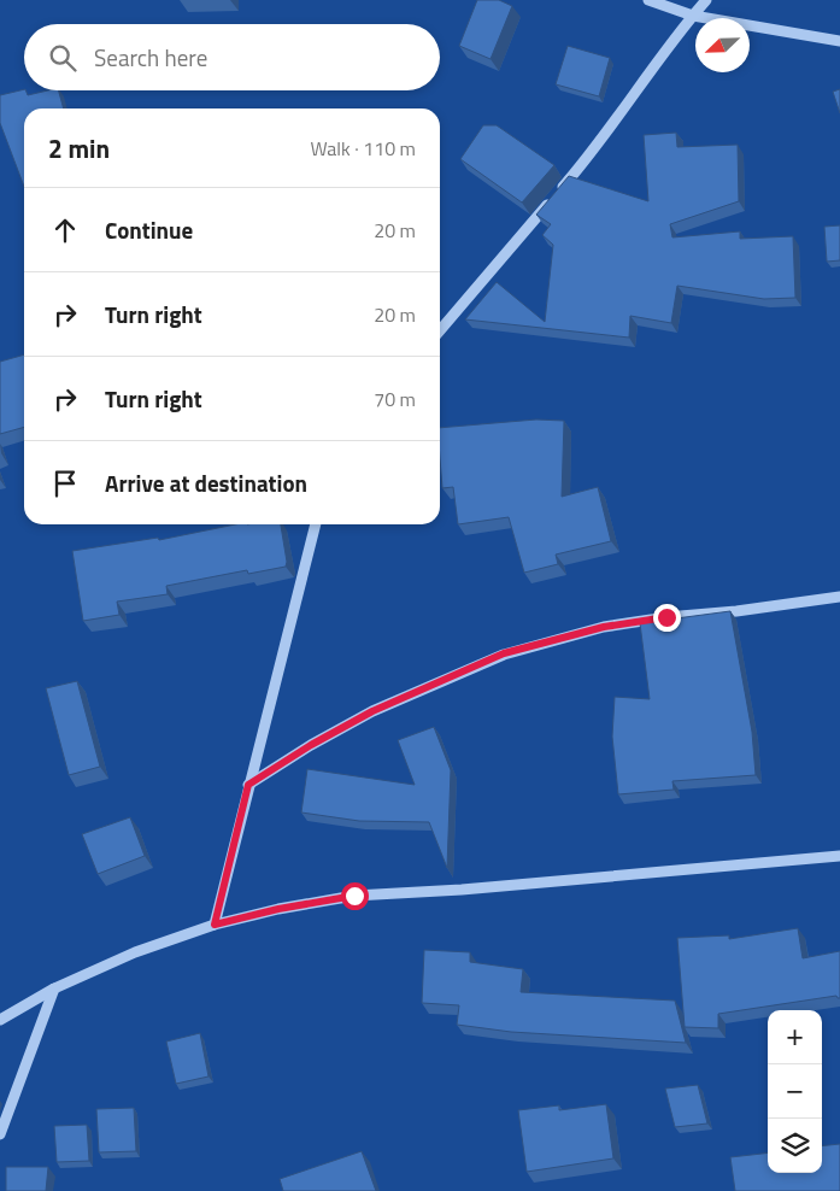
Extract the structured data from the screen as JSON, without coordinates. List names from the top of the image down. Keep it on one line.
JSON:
{"north":"bottom left","page":{"search":"Search here","heading":["2 min","Walk · 110 m"],"list":[["Continue","20 m"],["Turn right","20 m"],["Turn right","70 m"],"Arrive at destination"],"map_buttons":["+","−"]}}
